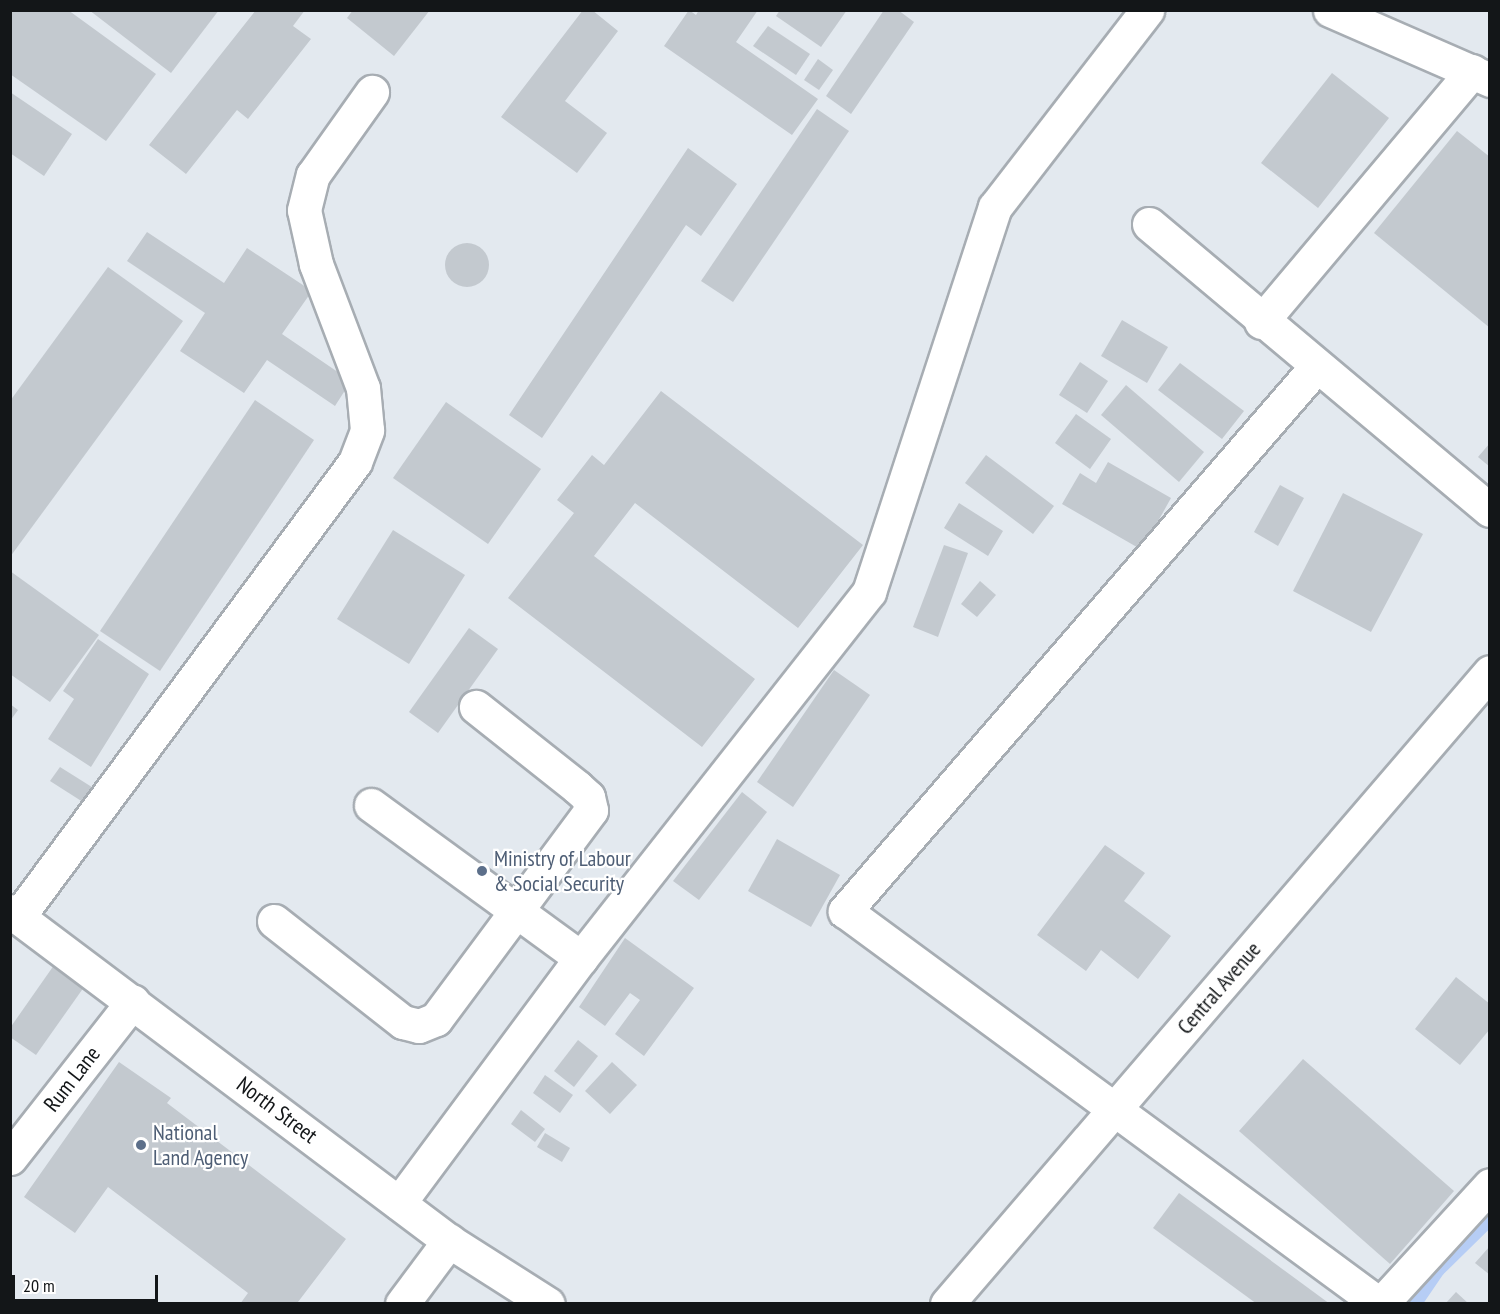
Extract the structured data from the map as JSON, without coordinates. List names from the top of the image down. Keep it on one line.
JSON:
{"streets":{"street":["Central Avenue","Rum Lane","North Street"]},"crossings":[["Rum Lane","North Street"]],"places":["Ministry of Labour & Social Security","National Land Agency"],"scale_bar":"20 m"}
